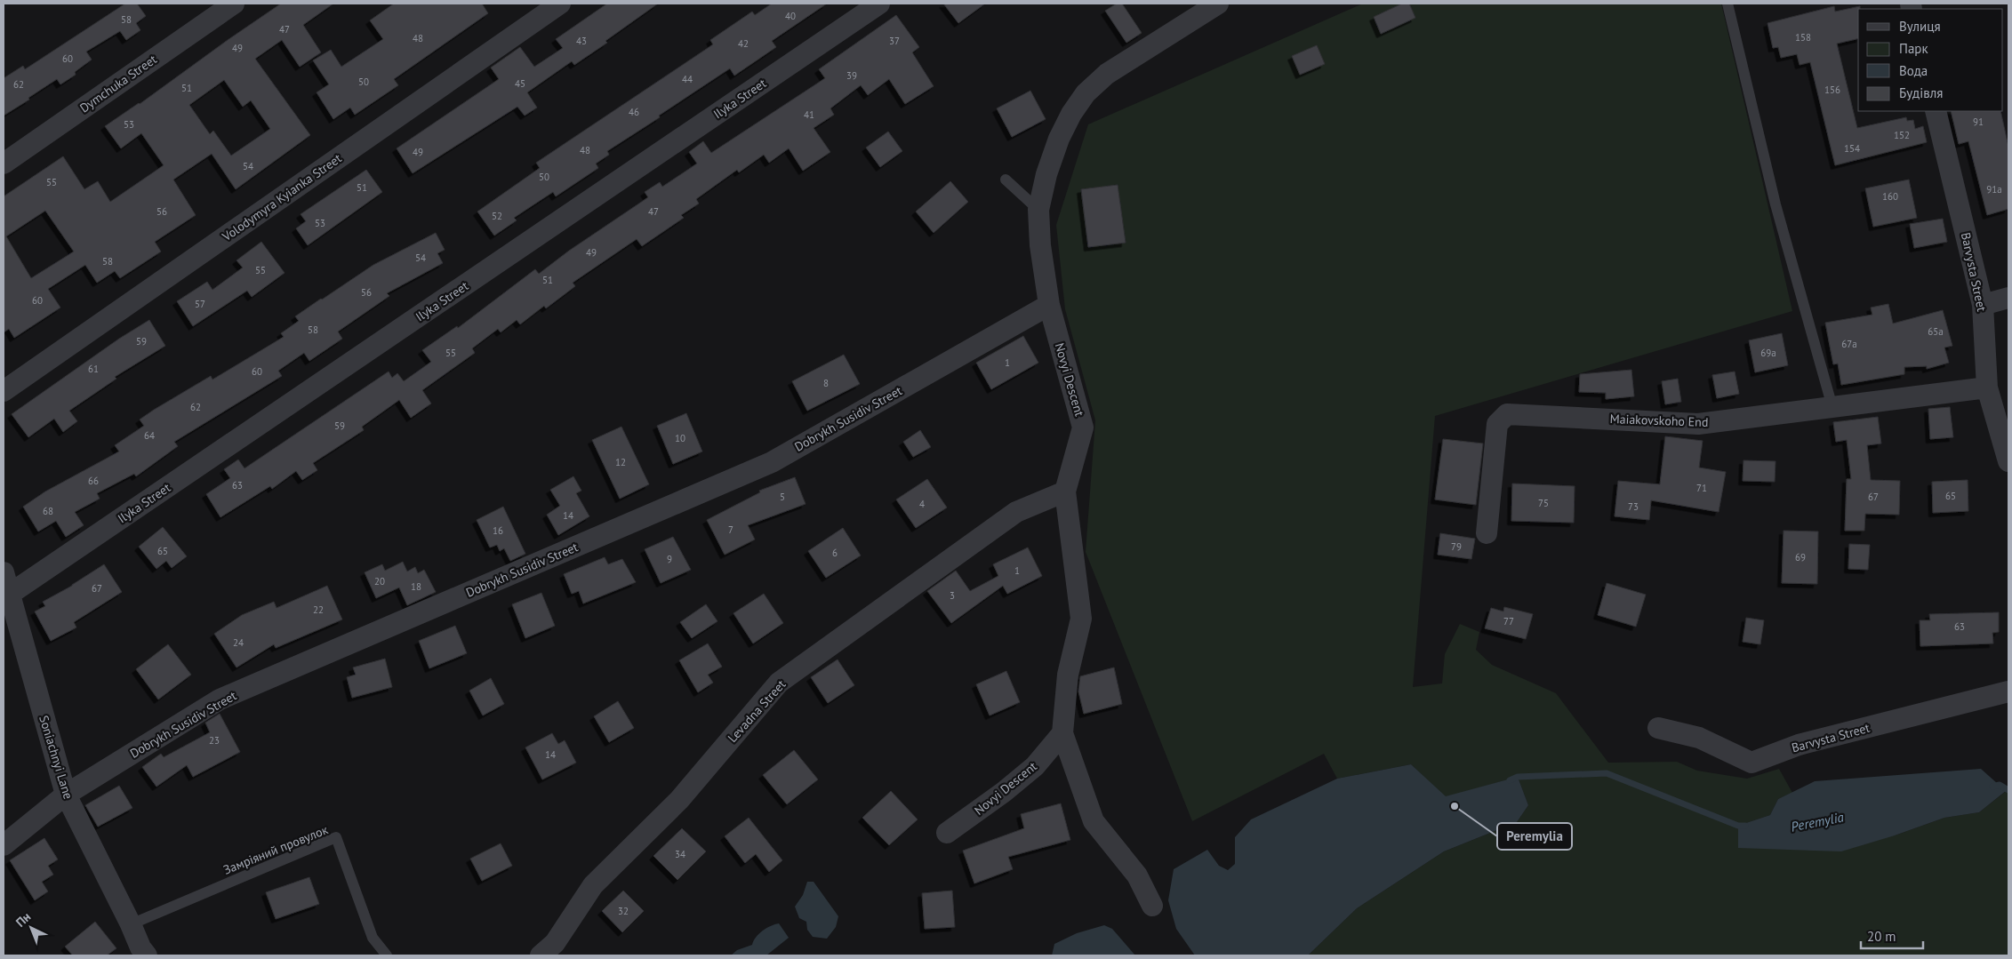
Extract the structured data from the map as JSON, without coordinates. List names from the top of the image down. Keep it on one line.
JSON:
{"streets":{"street":["Dymchuka Street","Ilyka Street","Volodymyra Kyianka Street","Barvysta Street","Novyi Descent","Dobrykh Susidiv Street","Maiakovskoho End","Levadna Street","Soniachnyi Lane"],"lane":["Замріяний провулок"]},"crossings":[["Ilyka Street","Soniachnyi Lane"],["Barvysta Street","Maiakovskoho End"],["Novyi Descent","Dobrykh Susidiv Street"],["Novyi Descent","Levadna Street"],["Dobrykh Susidiv Street","Soniachnyi Lane"],["Soniachnyi Lane","Замріяний провулок"]],"water":["Peremylia"],"places":["Peremylia"],"house_numbers":["40","58","47","158","48","43","37","42","49","60","39","44","50","45","62","51","156","46","41","91","53","152","154","48","49","54","50","55","51","91а","160","56","47","52","53","49","54","58","55","51","56","60","57","58","65а","59","67а","55","69а","1","61","60","8","62","59","64","10","12","66","63","71","65","5","67","75","4","73","68","14","7","16","79","65","6","69","9","1","20","18","67","3","22","77","63","24","23","14","34","32"],"legend":["Вулиця","Парк","Вода","Будівля"],"scale_bar":"20 m","north":"top left"}
